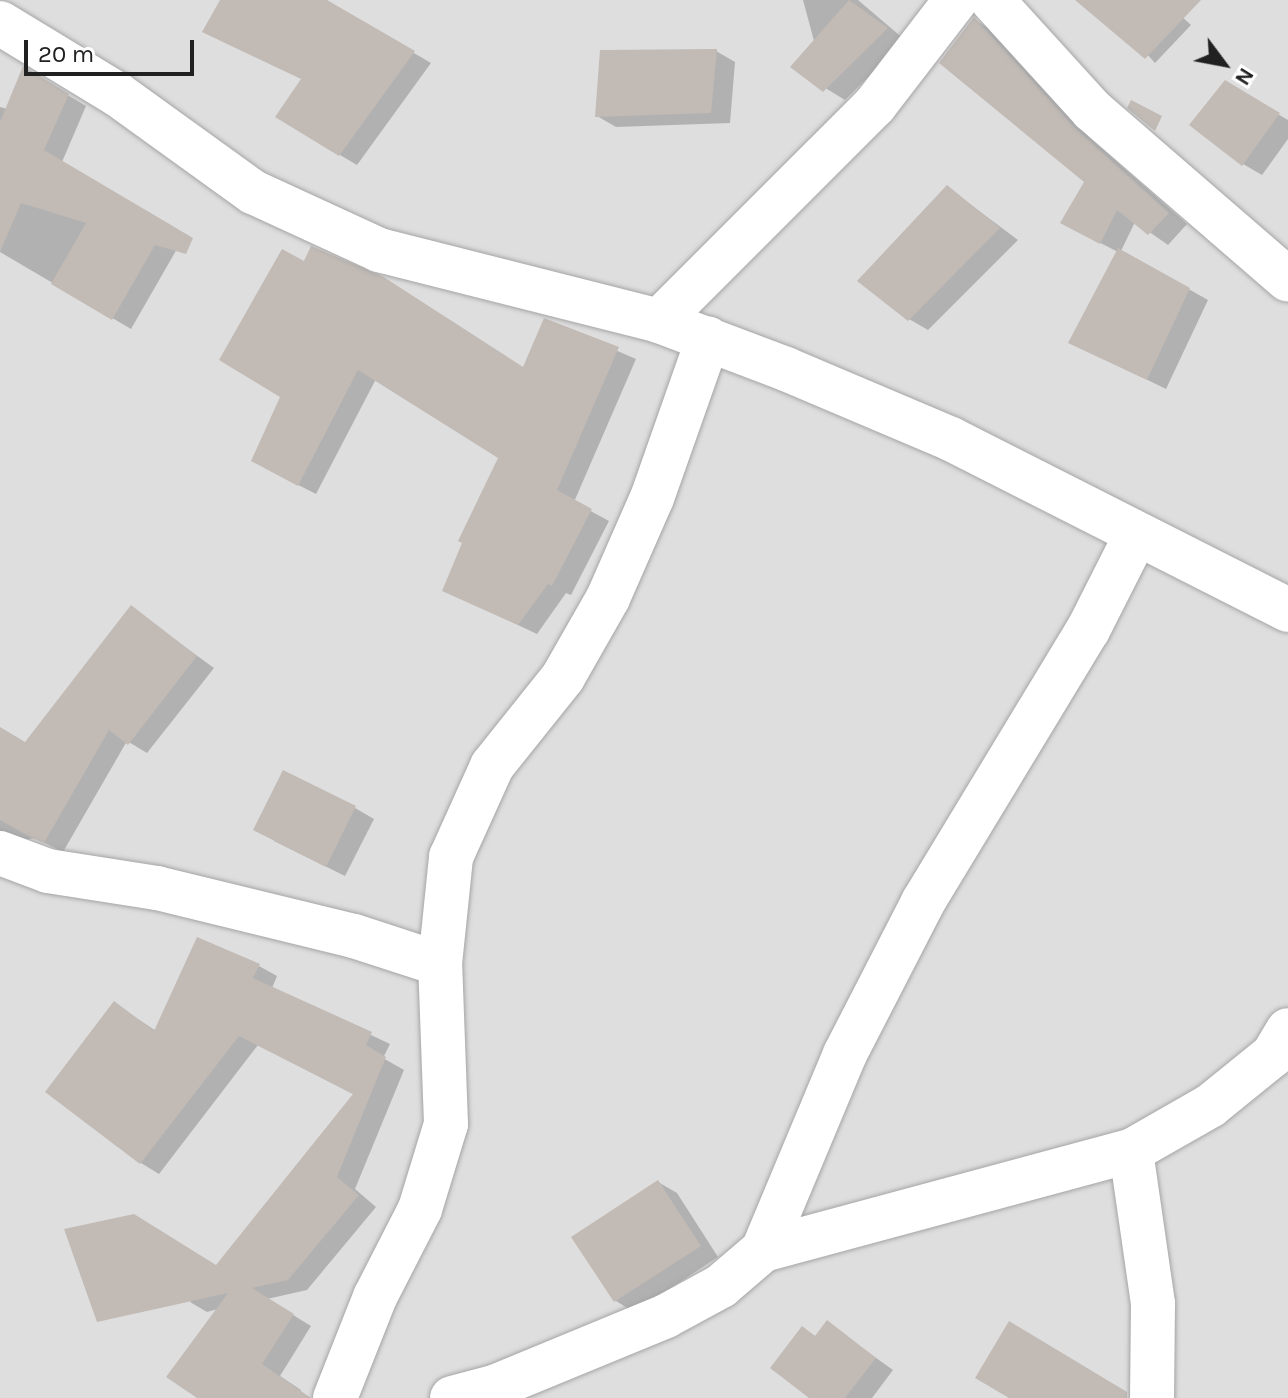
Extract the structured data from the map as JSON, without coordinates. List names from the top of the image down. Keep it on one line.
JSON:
{"scale_bar":"20 m","north":"bottom right"}
